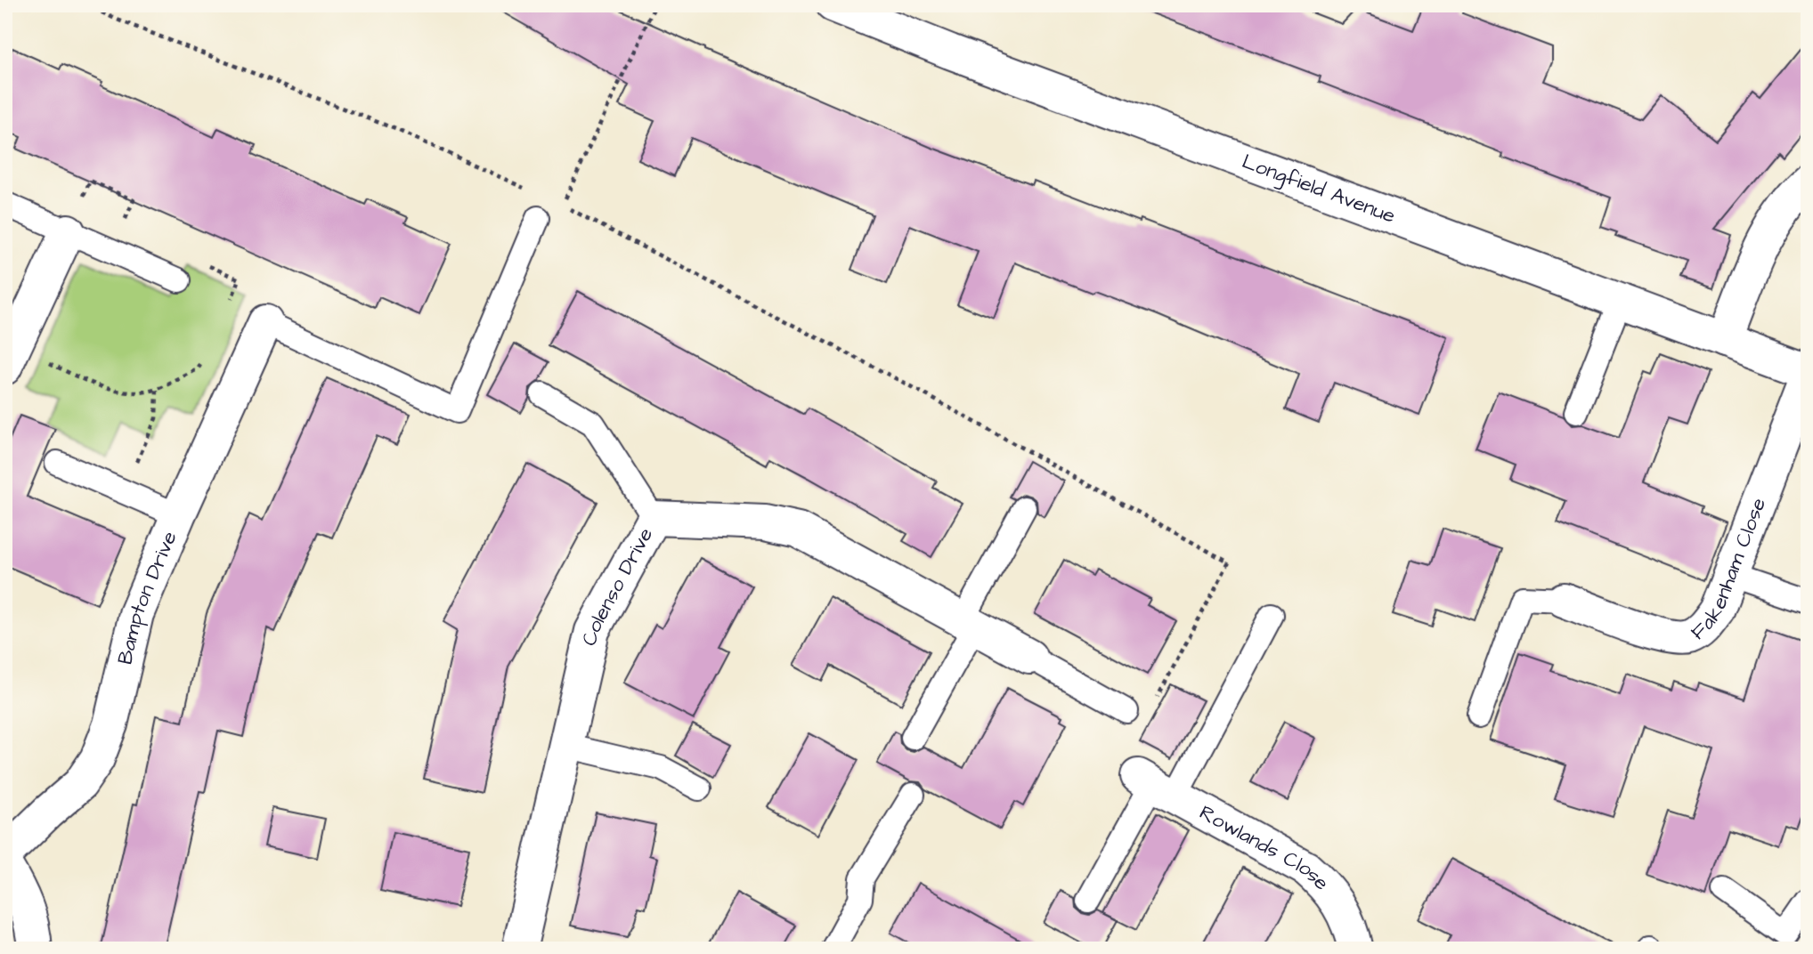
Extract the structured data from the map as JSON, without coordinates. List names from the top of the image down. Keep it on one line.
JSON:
{"streets":{"street":["Longfield Avenue","Fakenham Close","Colenso Drive","Bampton Drive","Rowlands Close"]},"crossings":[["Longfield Avenue","Fakenham Close"]]}
